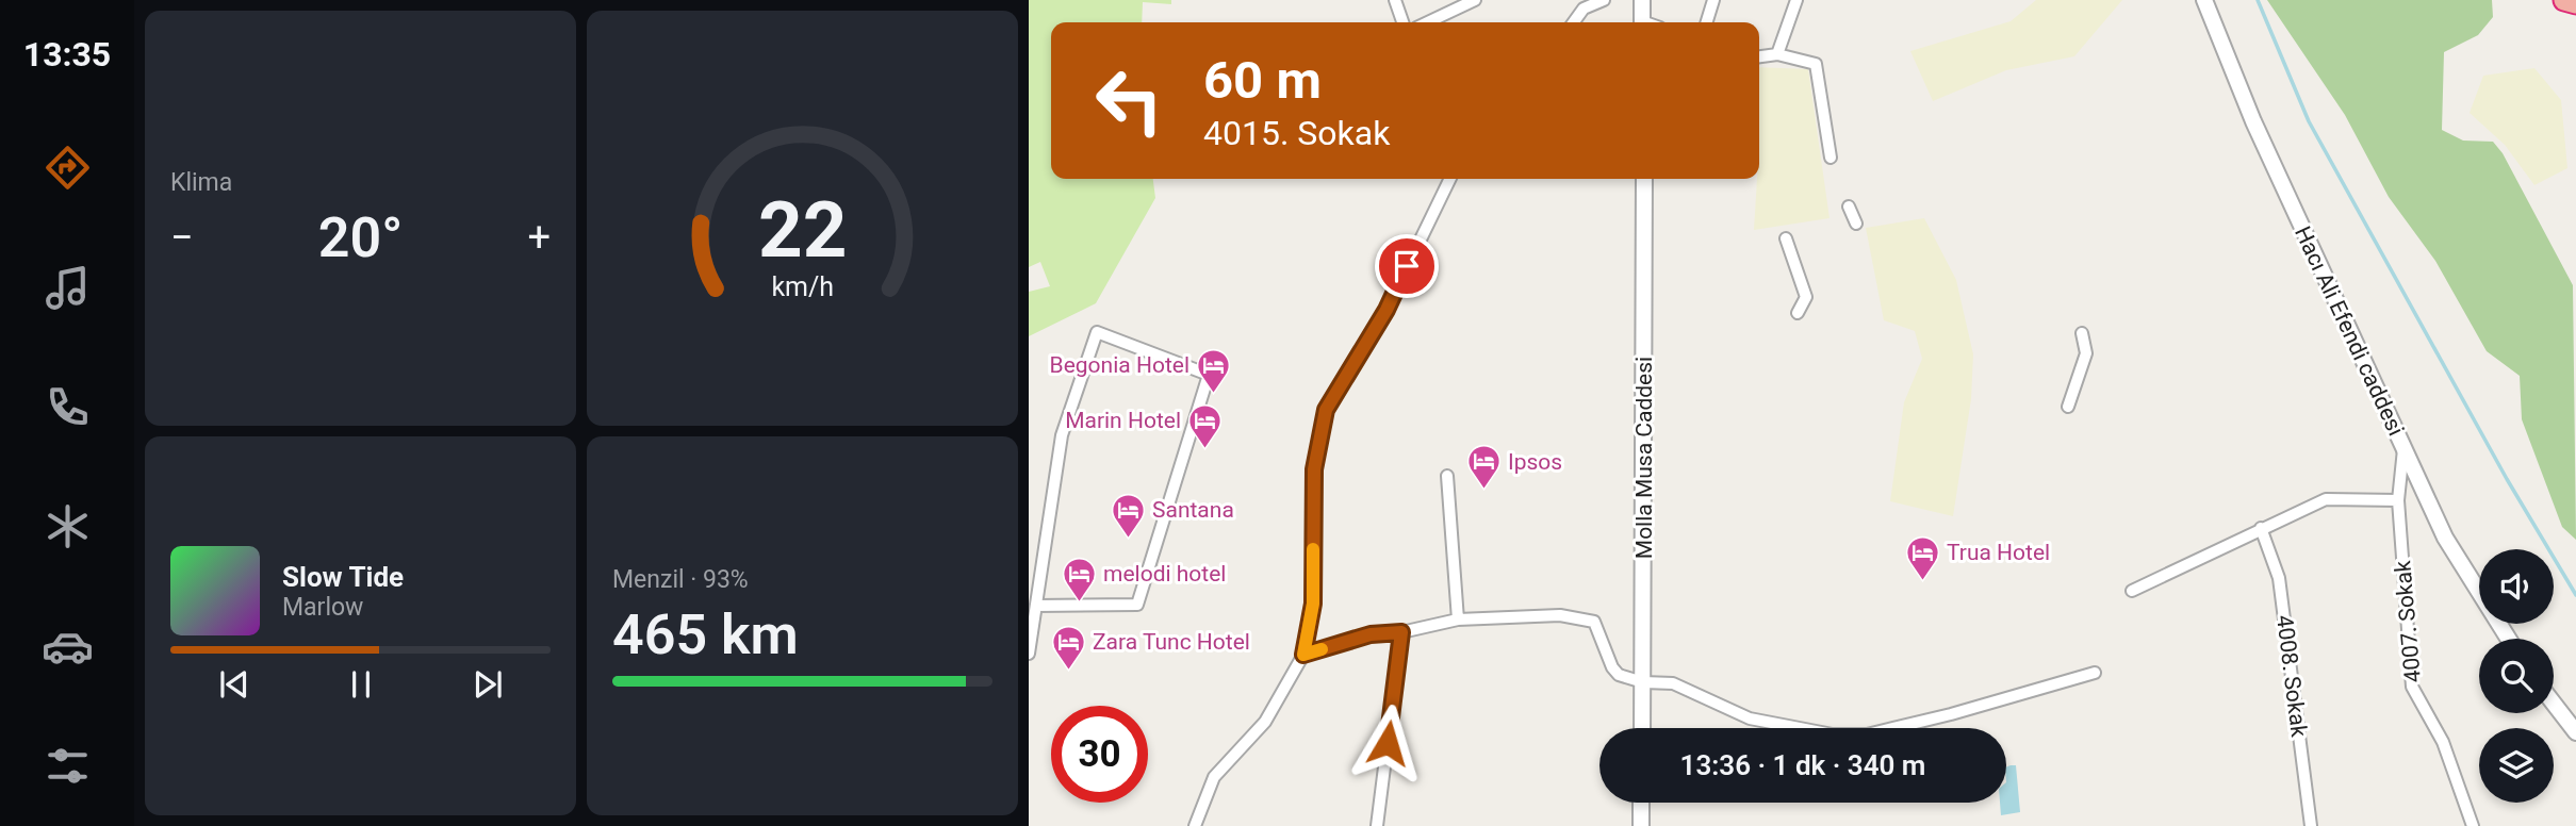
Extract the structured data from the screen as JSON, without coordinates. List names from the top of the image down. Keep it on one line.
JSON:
{"streets":{"street":["Hacı Ali Efendi caddesi","Molla Musa Caddesi","4007. Sokak","4008. Sokak"]},"crossings":[["Hacı Ali Efendi caddesi","4007. Sokak"]],"places":{"hotel":["Begonia Hotel","Marin Hotel","Ipsos","Santana","Trua Hotel","melodi hotel","Zara Tunc Hotel"]},"page":{"tabs":"13:35","tile":["Klima",["Menzil · 93%","465 km"]],"turn":["60 m","4015. Sokak"],"heat":["−","20°","+"],"song":["Slow Tide","Marlow"],"limit":"30","trip":"13:36 · 1 dk · 340 m","gauge":["22","km/h"]}}
